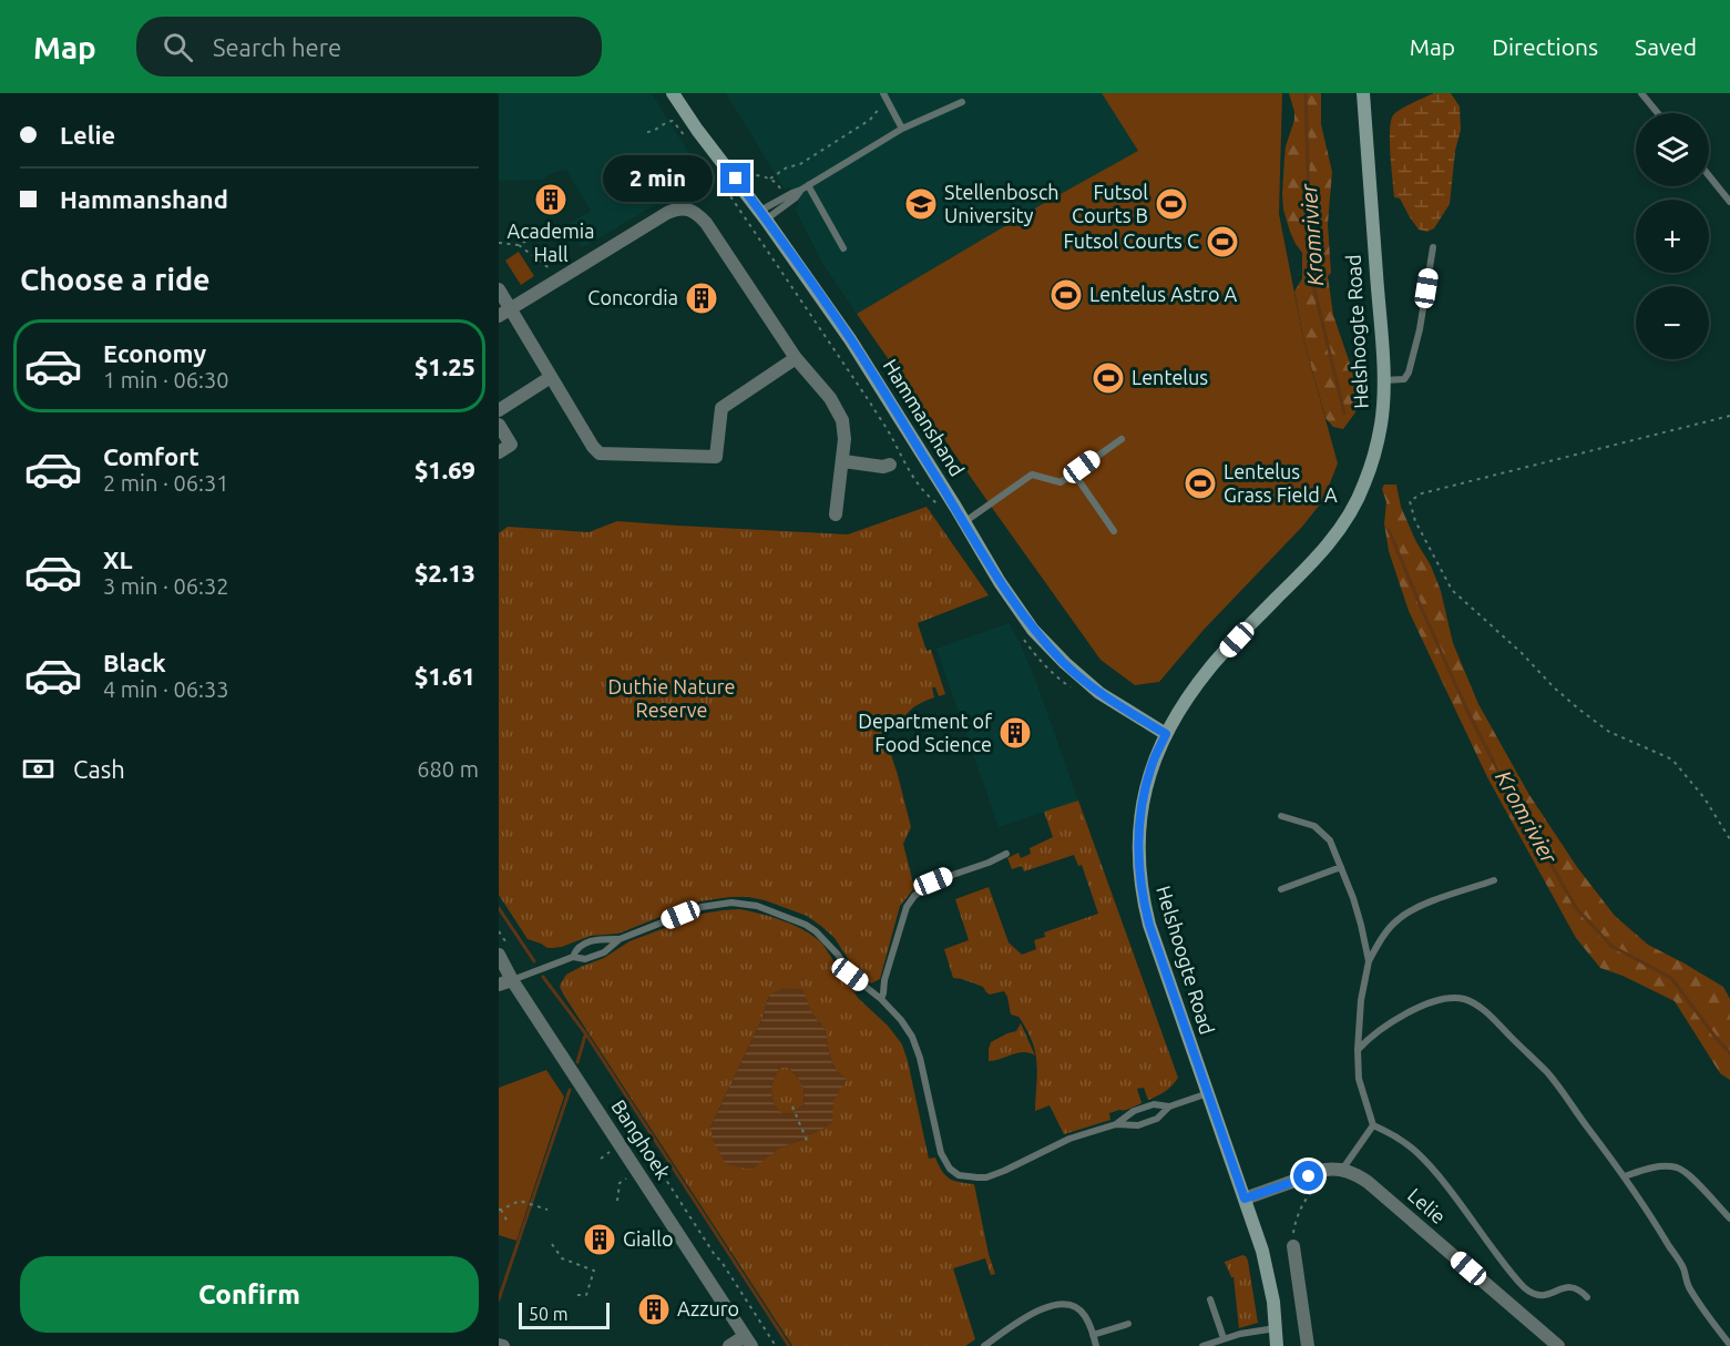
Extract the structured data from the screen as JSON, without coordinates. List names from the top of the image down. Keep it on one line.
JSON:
{"streets":{"main road":["Helshoogte Road","Hammanshand"],"street":["Banghoek","Lelie"]},"crossings":[["Helshoogte Road","Hammanshand"]],"water":["Kromrivier"],"parks":["Duthie Nature Reserve"],"places":{"building":["Academia Hall","Concordia","Department of Food Science","Giallo","Azzuro"],"school or university":["Stellenbosch University"],"sports":["Futsol Courts B","Futsol Courts C","Lentelus Astro A","Lentelus","Lentelus Grass Field A"]},"scale_bar":"50 m","page":{"header":"Map","search":"Search here","nav":["Map","Directions","Saved"],"banner":["Lelie","Hammanshand"],"map_buttons":["+","−"],"bubble":"2 min","heading":"Choose a ride","list":[{"name":"Economy","note":"1 min · 06:30","value":"$1.25"},{"name":"Comfort","note":"2 min · 06:31","value":"$1.69"},{"name":"XL","note":"3 min · 06:32","value":"$2.13"},{"name":"Black","note":"4 min · 06:33","value":"$1.61"}],"pay":["Cash","680 m"],"buttons":"Confirm","scale":"50 m"}}
